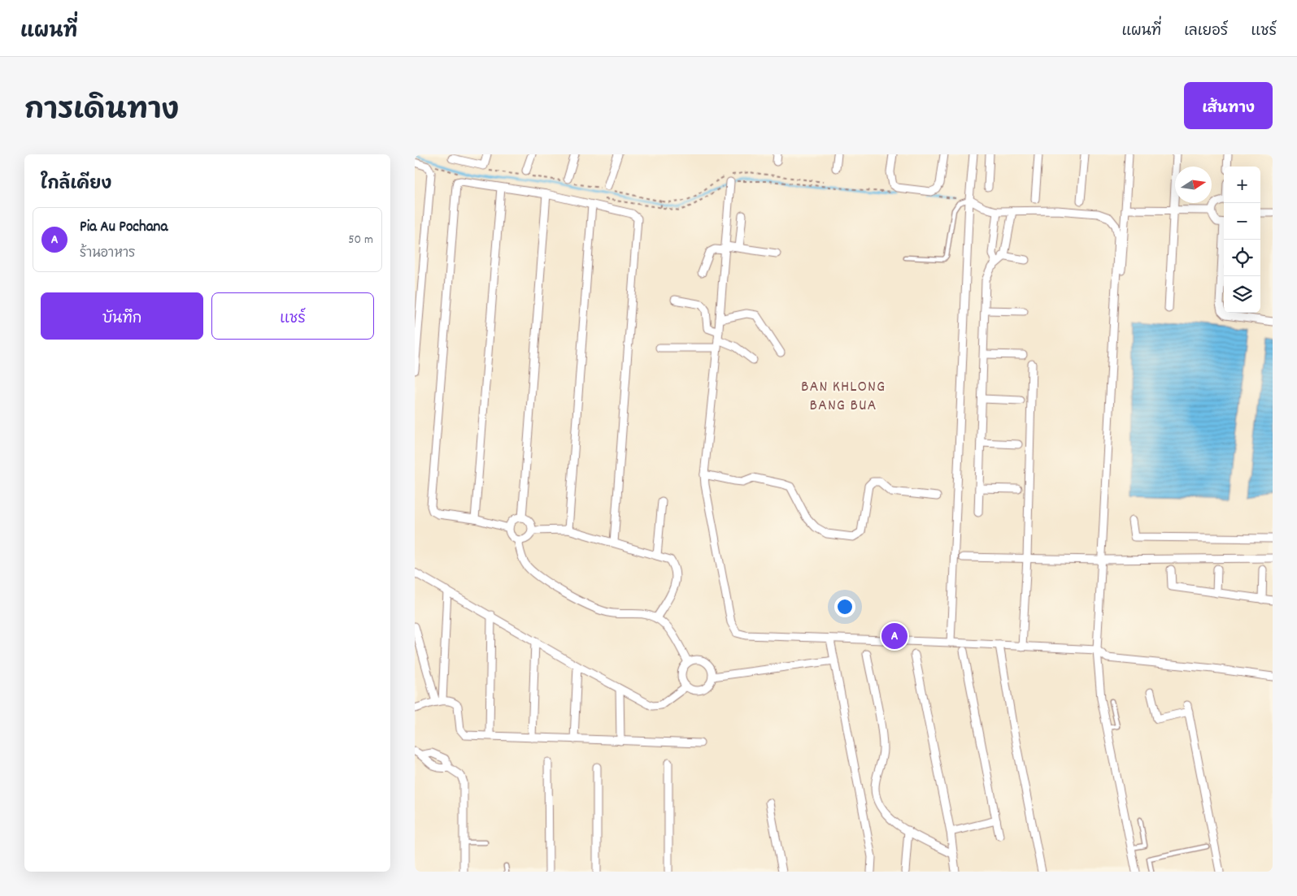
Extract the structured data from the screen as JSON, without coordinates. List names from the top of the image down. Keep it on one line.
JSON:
{"districts":["BAN KHLONG BANG BUA"],"north":"right","page":{"header":"แผนที่","nav":["แผนที่","เลเยอร์","แชร์"],"title":"การเดินทาง","buttons":["เส้นทาง",["บันทึก","แชร์"]],"heading":"ใกล้เคียง","map_buttons":["+","−"],"list":[{"mark":"A","name":"Pia Au Pochana","note":"ร้านอาหาร","value":"50 m"}],"pins":"A"}}
